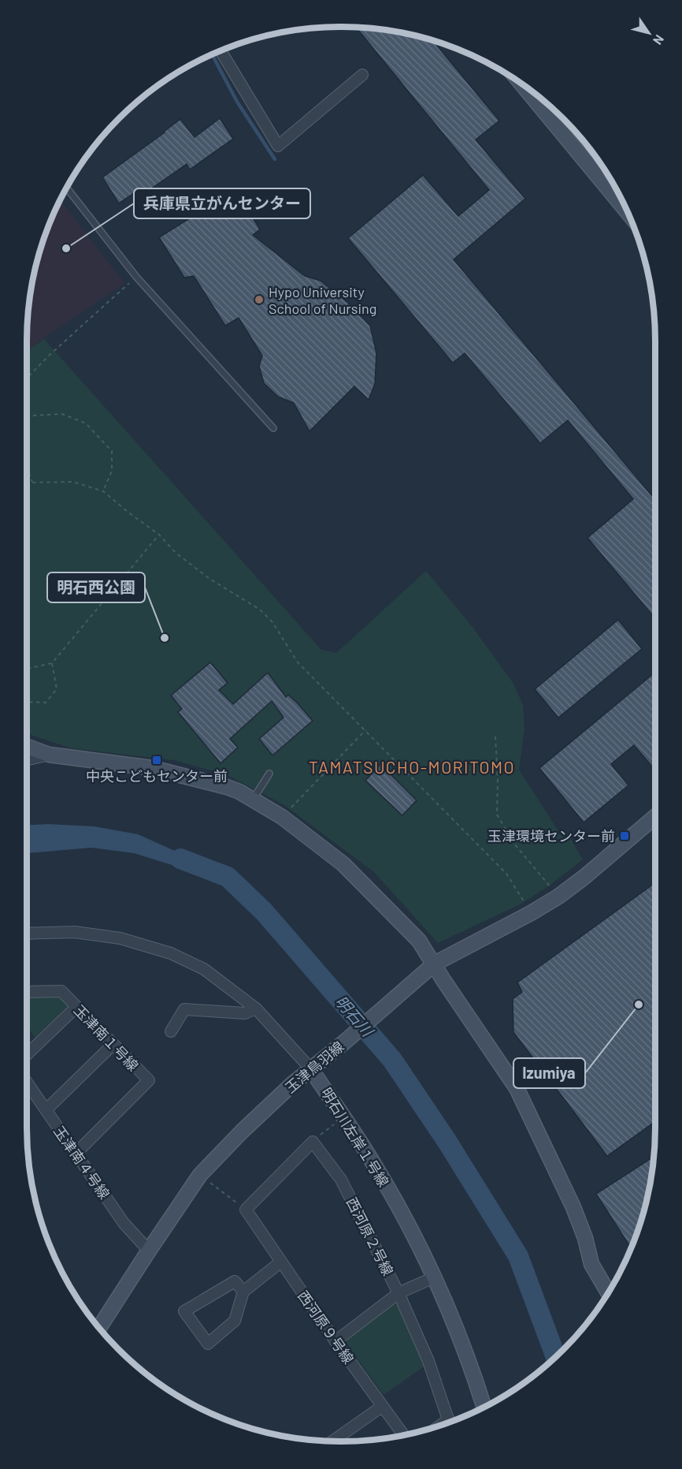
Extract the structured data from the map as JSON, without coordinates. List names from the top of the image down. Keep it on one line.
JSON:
{"streets":{"street":["玉津南１号線","玉津鳥羽線","明石川左岸１号線","玉津南４号線","西河原２号線","西河原９号線"]},"crossings":[["玉津南１号線","玉津南４号線"],["玉津鳥羽線","明石川左岸１号線"],["玉津鳥羽線","玉津南４号線"]],"districts":["TAMATSUCHO-MORITOMO"],"water":["明石川"],"places":{"other":["兵庫県立がんセンター","Hypo University School of Nursing","明石西公園","Izumiya"],"transit":["中央こどもセンター前","玉津環境センター前"]},"north":"bottom right"}
